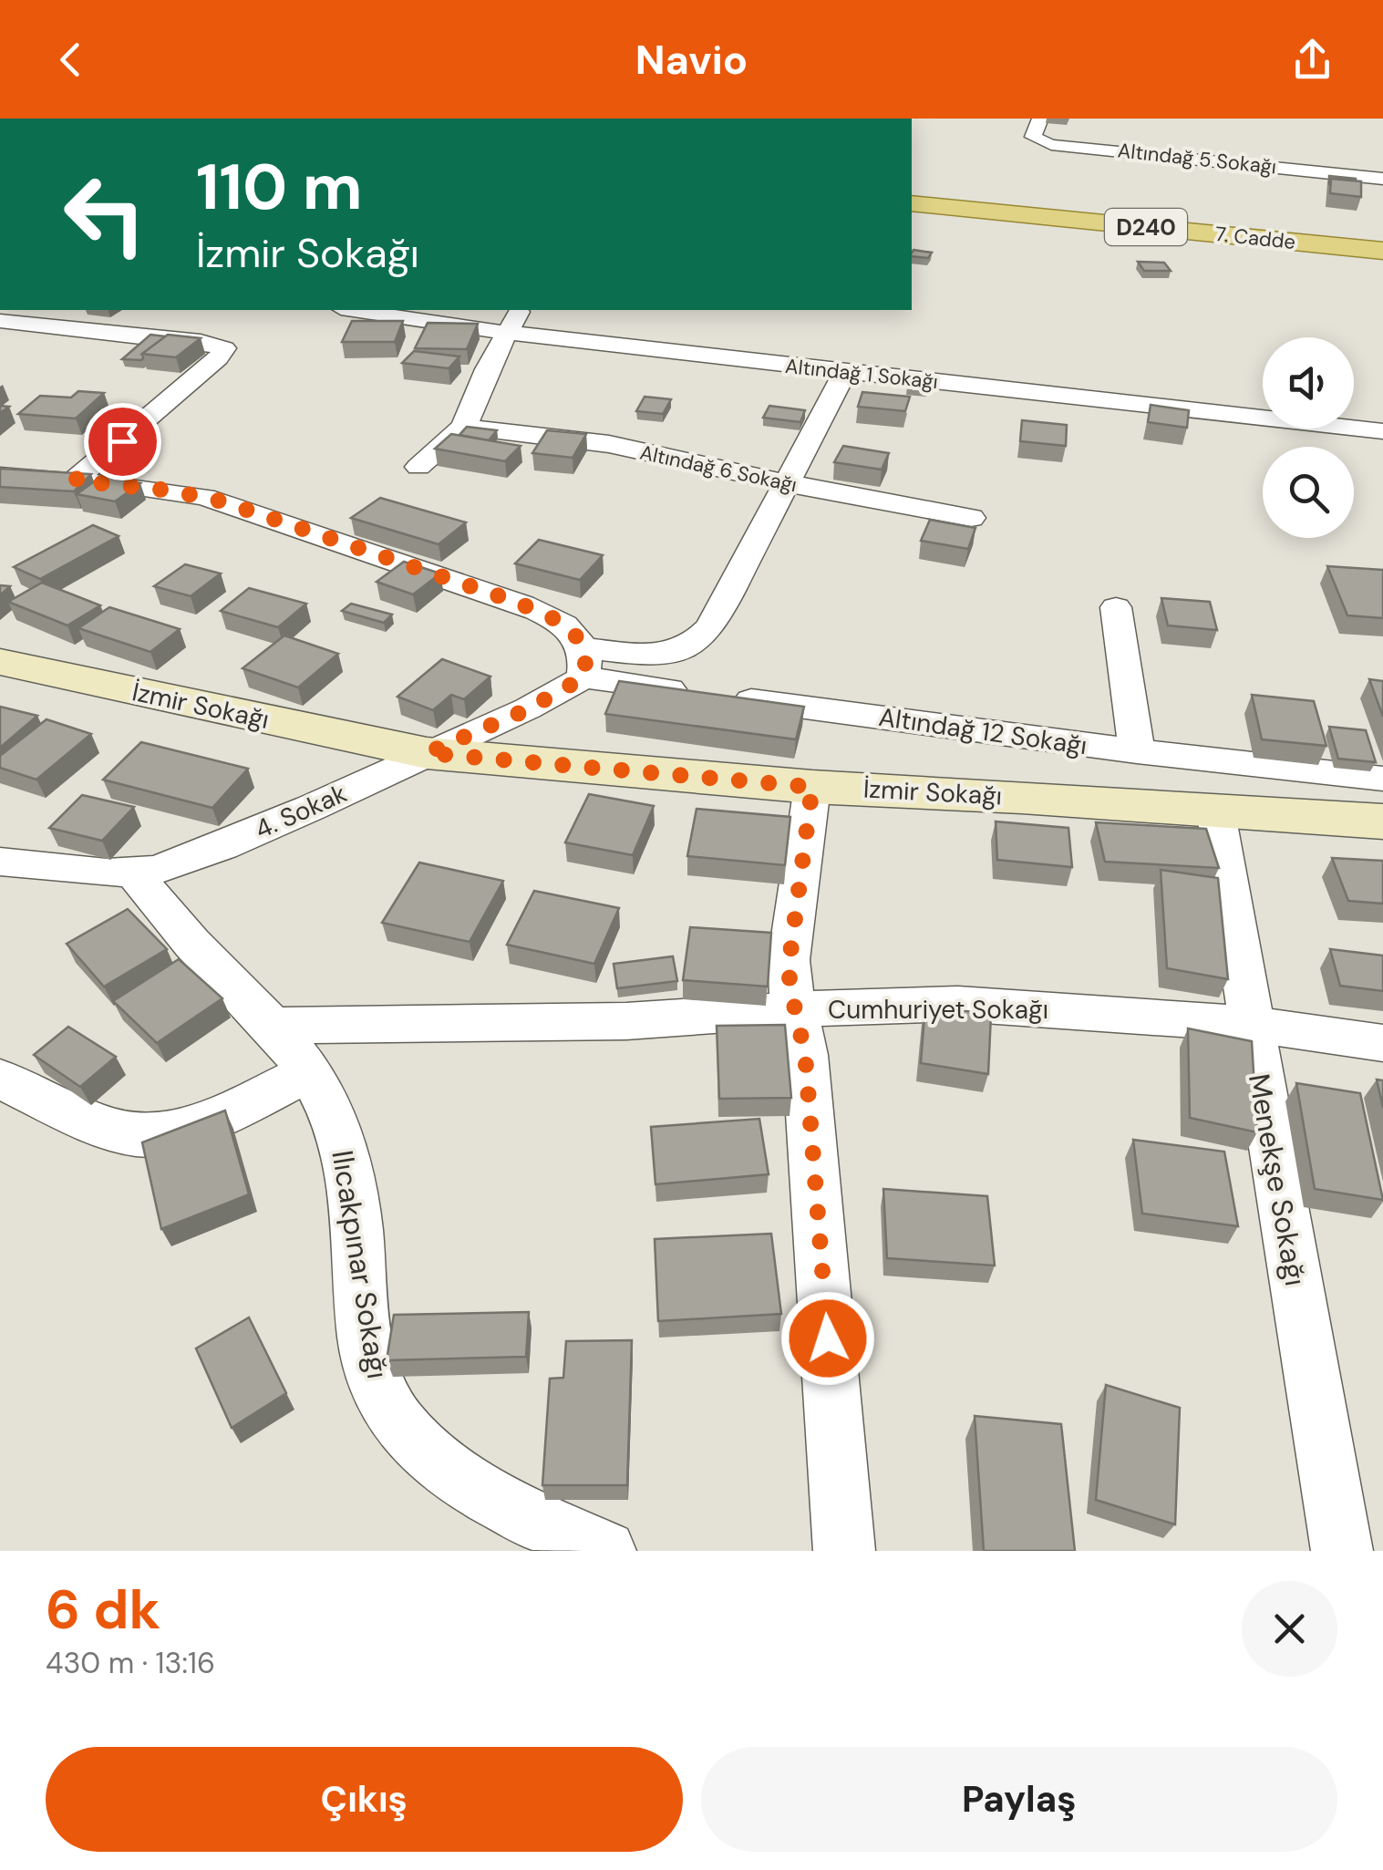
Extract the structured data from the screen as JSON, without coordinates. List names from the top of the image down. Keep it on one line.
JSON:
{"streets":{"main road":["D240","7. Cadde"],"street":["Altındağ 5 Sokağı","Altındağ 1 Sokağı","Altındağ 6 Sokağı","İzmir Sokağı","Altındağ 12 Sokağı","4. Sokak","Cumhuriyet Sokağı","Menekşe Sokağı","Ilıcakpınar Sokağı"]},"crossings":[["İzmir Sokağı","4. Sokak"],["İzmir Sokağı","Menekşe Sokağı"],["Altındağ 12 Sokağı","4. Sokak"],["4. Sokak","Ilıcakpınar Sokağı"],["Cumhuriyet Sokağı","Menekşe Sokağı"],["Cumhuriyet Sokağı","Ilıcakpınar Sokağı"]],"page":{"header":"Navio","turn":["110 m","İzmir Sokağı"],"heading":["6 dk","430 m · 13:16"],"buttons":["Çıkış","Paylaş"]}}
